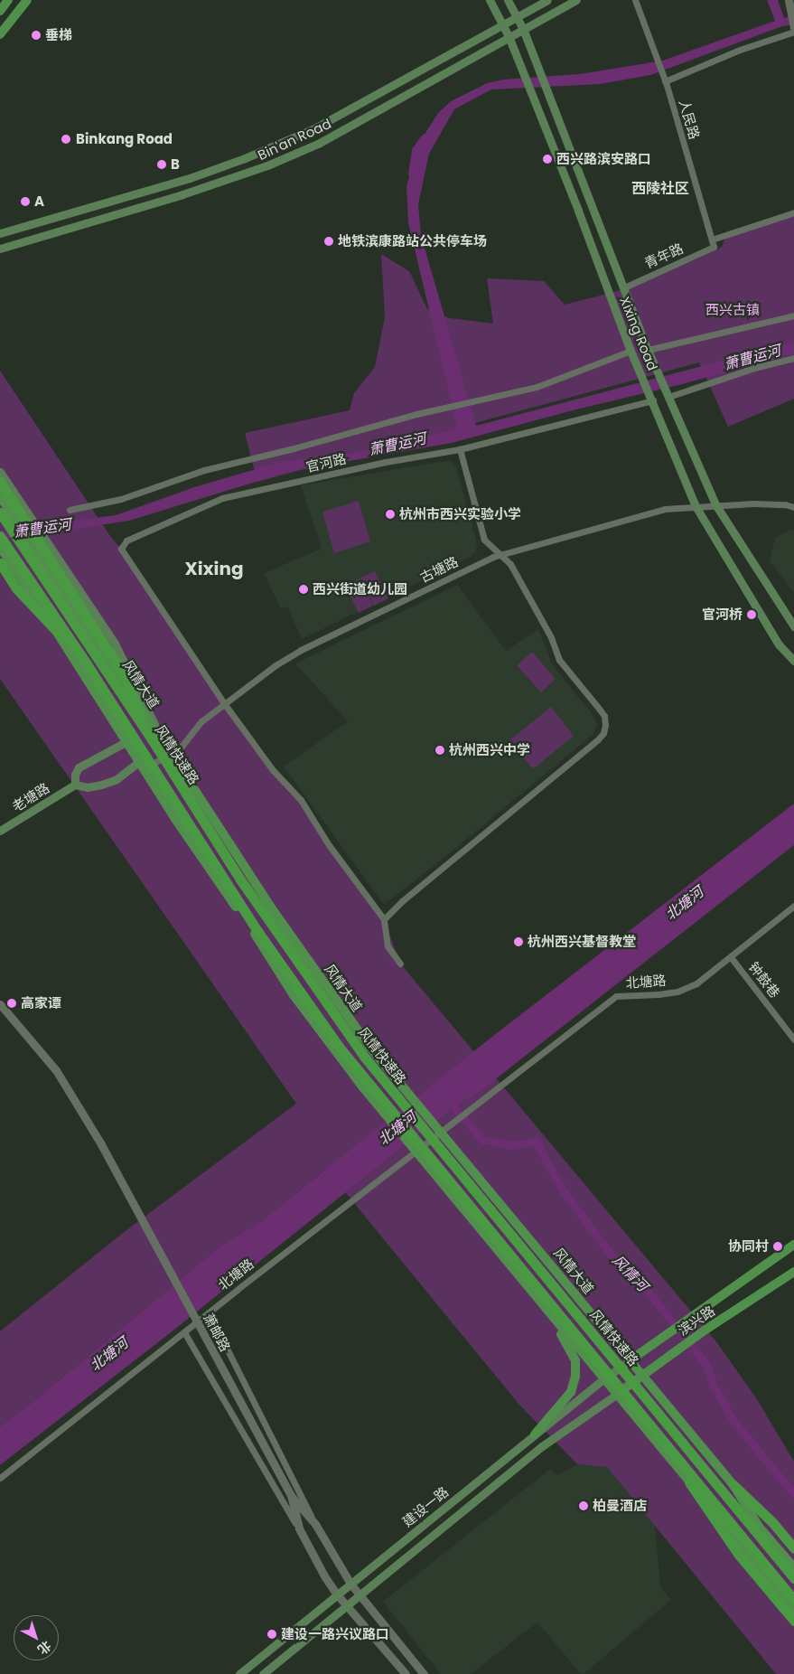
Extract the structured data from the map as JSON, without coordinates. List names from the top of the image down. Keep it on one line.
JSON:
{"streets":{"highway":["风情快速路"],"main road":["Bin'an Road","Xixing Road","风情大道","老塘路","滨兴路","建设一路"],"street":["人民路","青年路","官河路","古塘路","钟鼓巷","北塘路","萧邮路"]},"crossings":[["人民路","青年路"],["Bin'an Road","Xixing Road"],["青年路","Xixing Road"],["Xixing Road","官河路"],["Xixing Road","古塘路"],["官河路","古塘路"],["古塘路","风情大道"],["风情大道","风情快速路"],["风情大道","滨兴路"],["风情大道","建设一路"],["钟鼓巷","北塘路"],["北塘路","萧邮路"],["滨兴路","建设一路"],["萧邮路","建设一路"]],"districts":["西陵社区","Xixing"],"water":["萧曹运河","北塘河","风情河"],"parks":["西兴古镇"],"places":["垂梯","Binkang Road","西兴路滨安路口","B","A","地铁滨康路站公共停车场","杭州市西兴实验小学","西兴街道幼儿园","官河桥","杭州西兴中学","杭州西兴基督教堂","高家谭","协同村","柏曼酒店","建设一路兴议路口"],"north":"bottom right"}
